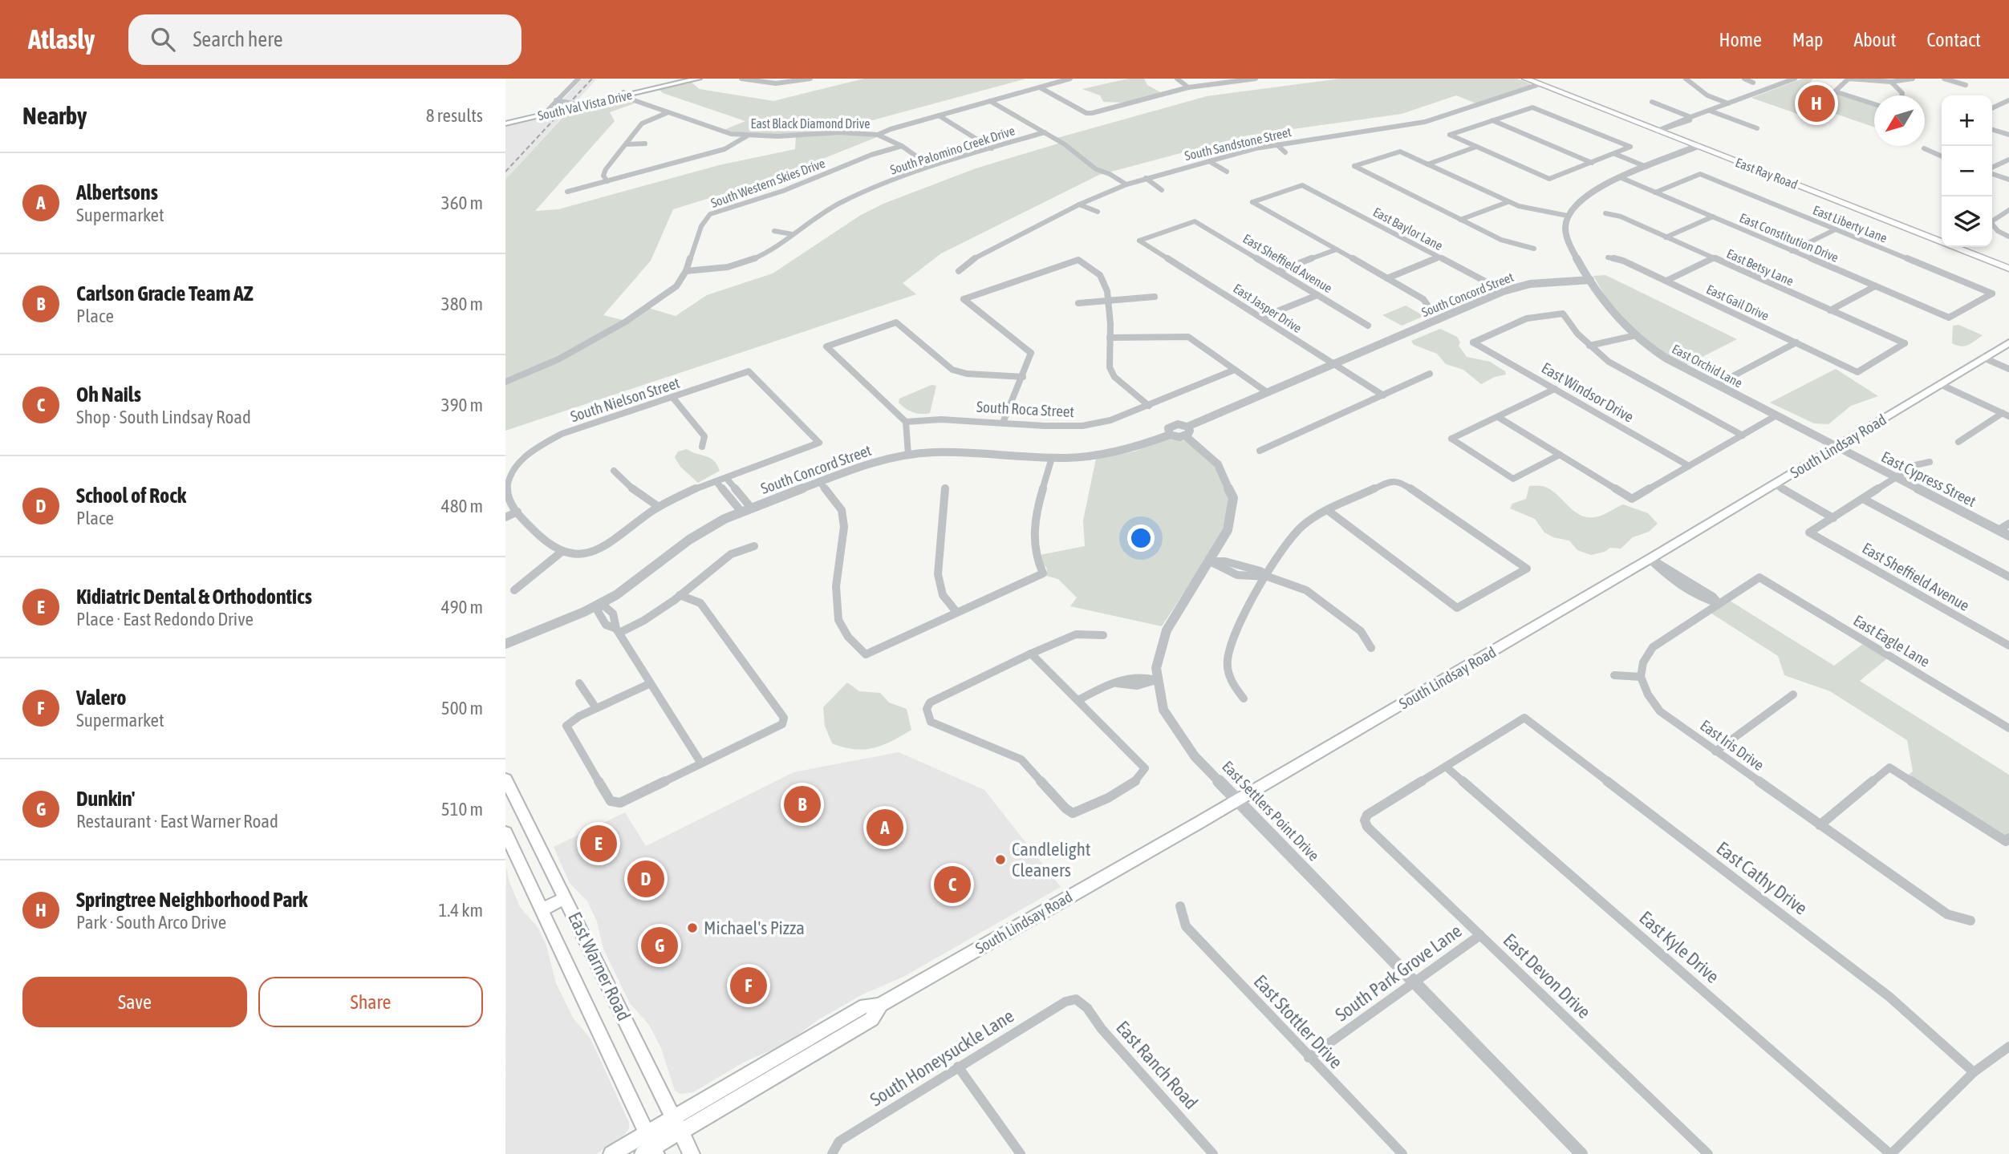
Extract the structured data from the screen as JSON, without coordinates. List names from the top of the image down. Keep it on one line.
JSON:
{"streets":{"main road":["South Val Vista Drive","East Ray Road","South Lindsay Road","East Warner Road"],"street":["East Black Diamond Drive","South Sandstone Street","South Palomino Creek Drive","South Western Skies Drive","East Liberty Lane","East Baylor Lane","East Constitution Drive","East Sheffield Avenue","East Betsy Lane","South Concord Street","East Gail Drive","East Jasper Drive","East Orchid Lane","East Windsor Drive","South Nielson Street","South Roca Street","East Cypress Street","East Eagle Lane","East Iris Drive","East Settlers Point Drive","East Cathy Drive","East Kyle Drive","South Park Grove Lane","East Devon Drive","East Stottler Drive","South Honeysuckle Lane","East Ranch Road"]},"crossings":[["South Val Vista Drive","East Black Diamond Drive"],["East Black Diamond Drive","South Palomino Creek Drive"],["East Black Diamond Drive","South Western Skies Drive"],["South Sandstone Street","East Ray Road"],["South Palomino Creek Drive","South Western Skies Drive"],["East Liberty Lane","East Constitution Drive"],["East Baylor Lane","South Concord Street"],["East Sheffield Avenue","East Jasper Drive"],["East Betsy Lane","East Gail Drive"],["South Concord Street","East Jasper Drive"],["South Concord Street","East Orchid Lane"],["South Concord Street","East Settlers Point Drive"],["East Orchid Lane","South Lindsay Road"],["East Orchid Lane","East Cypress Street"],["South Lindsay Road","East Cypress Street"],["South Lindsay Road","East Settlers Point Drive"],["South Lindsay Road","East Warner Road"],["East Settlers Point Drive","South Park Grove Lane"],["East Cathy Drive","East Kyle Drive"],["East Cathy Drive","East Devon Drive"],["East Kyle Drive","East Devon Drive"],["South Park Grove Lane","East Devon Drive"],["South Park Grove Lane","East Stottler Drive"],["South Honeysuckle Lane","East Ranch Road"]],"places":["Candlelight Cleaners","Michael's Pizza"],"north":"bottom left","page":{"header":"Atlasly","search":"Search here","nav":["Home","Map","About","Contact"],"heading":["Nearby","8 results"],"pins":["H","B","A","E","D","C","G","F"],"map_buttons":["+","−"],"list":[{"mark":"A","name":"Albertsons","note":"Supermarket","value":"360 m"},{"mark":"B","name":"Carlson Gracie Team AZ","note":"Place","value":"380 m"},{"mark":"C","name":"Oh Nails","note":"Shop · South Lindsay Road","value":"390 m"},{"mark":"D","name":"School of Rock","note":"Place","value":"480 m"},{"mark":"E","name":"Kidiatric Dental & Orthodontics","note":"Place · East Redondo Drive","value":"490 m"},{"mark":"F","name":"Valero","note":"Supermarket","value":"500 m"},{"mark":"G","name":"Dunkin'","note":"Restaurant · East Warner Road","value":"510 m"},{"mark":"H","name":"Springtree Neighborhood Park","note":"Park · South Arco Drive","value":"1.4 km"}],"buttons":["Save","Share"]}}
